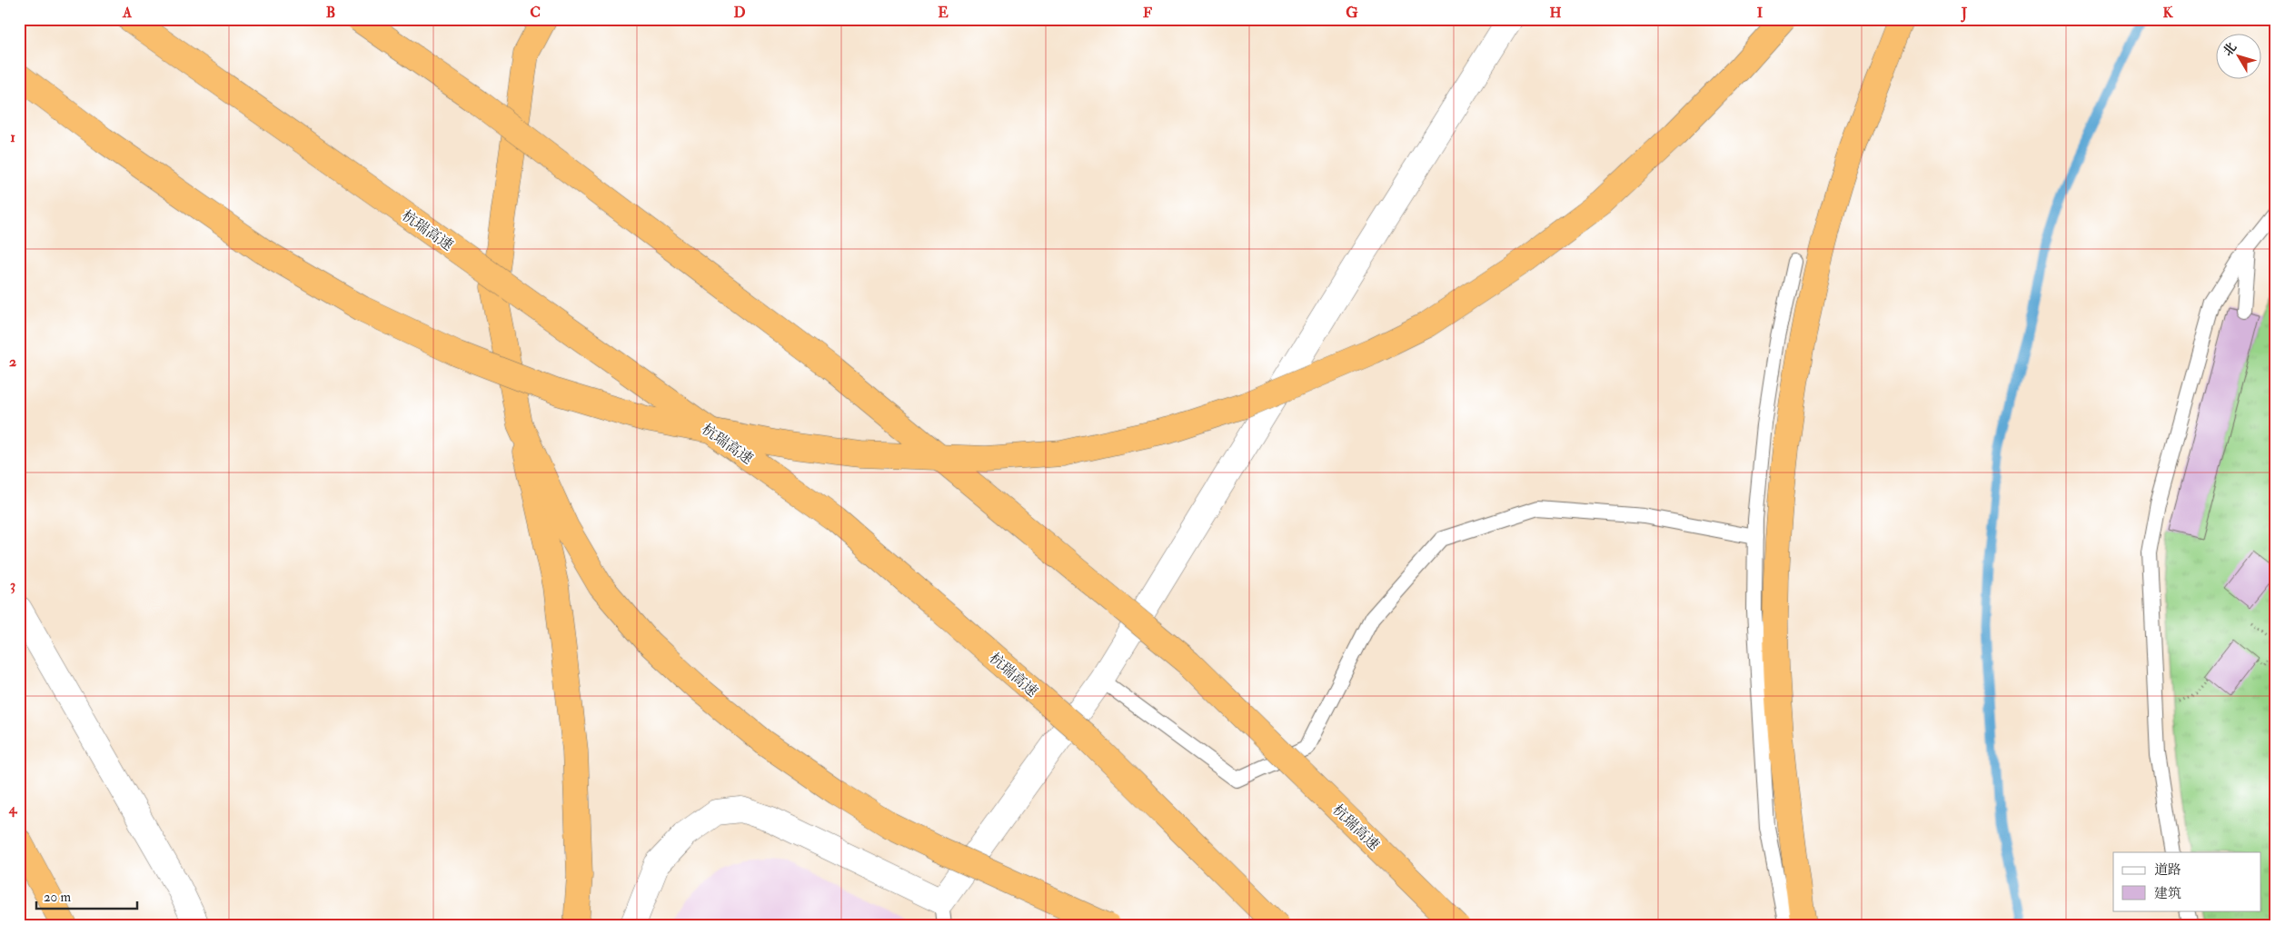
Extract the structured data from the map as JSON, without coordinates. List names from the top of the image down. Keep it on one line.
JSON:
{"streets":{"highway":["杭瑞高速"]},"legend":["道路","建筑"],"scale_bar":"20 m","north":"top left","grid":{"columns":["A","B","C","D","E","F","G","H","I","J","K"],"rows":["1","2","3","4"]}}
